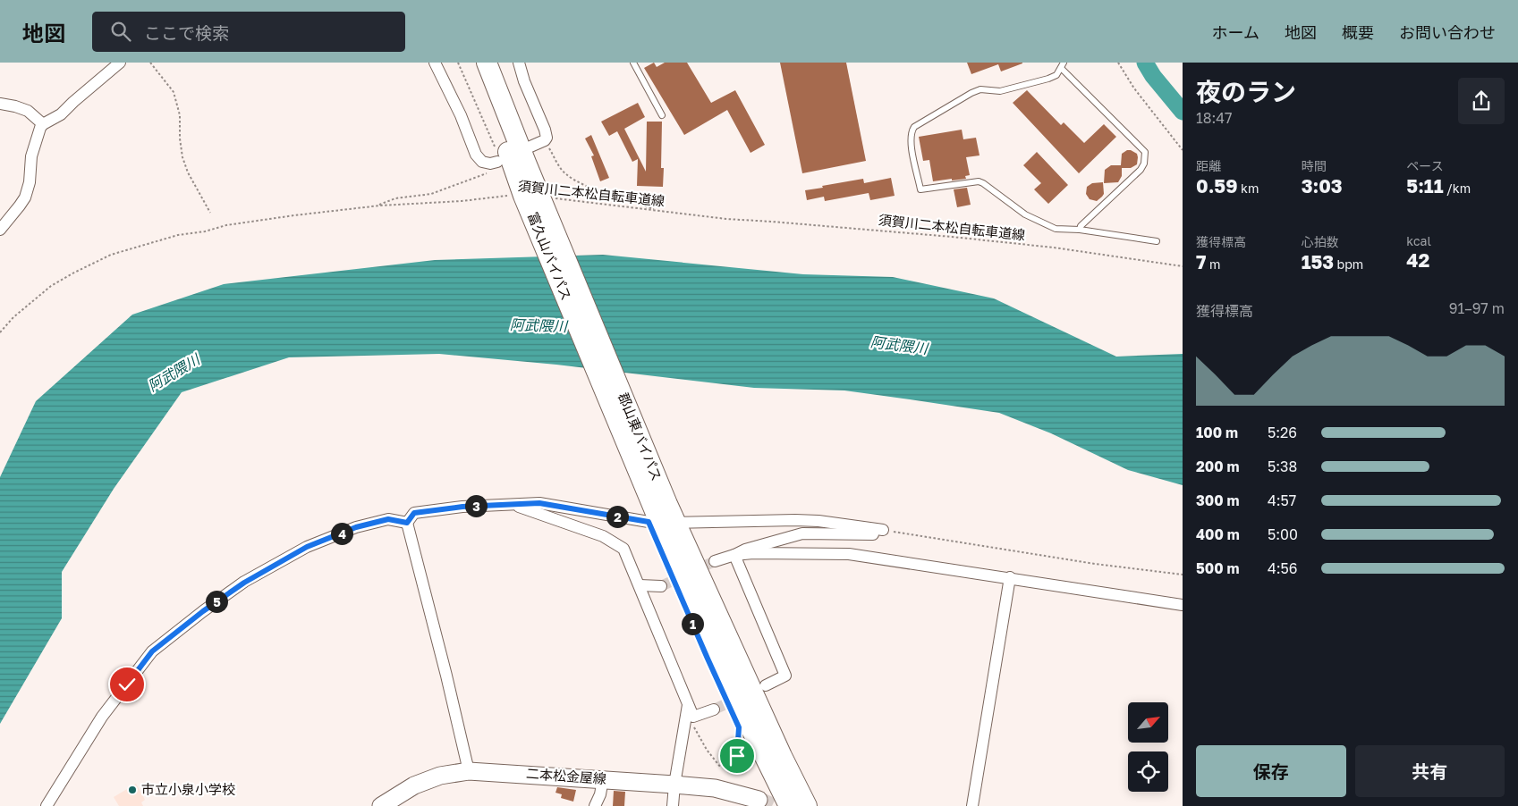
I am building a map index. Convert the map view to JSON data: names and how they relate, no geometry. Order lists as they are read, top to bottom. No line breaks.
{"streets":{"highway":["富久山バイパス"],"main road":["二本松金屋線"],"path":["須賀川二本松自転車道線"]},"crossings":[["須賀川二本松自転車道線","富久山バイパス"]],"water":["阿武隈川"],"places":["市立小泉小学校"],"north":"top right","page":{"header":"地図","search":"ここで検索","nav":["ホーム","地図","概要","お問い合わせ"],"heading":["夜のラン","18:47"],"stats":[["距離","0.59 km"],["時間","3:03"],["ペース","5:11 /km"],["獲得標高","7 m"],["心拍数","153 bpm"],["kcal","42"]],"chart":["獲得標高","91–97 m"],"list":[{"name":"100 m","note":"5:26"},{"name":"200 m","note":"5:38"},{"name":"300 m","note":"4:57"},{"name":"400 m","note":"5:00"},{"name":"500 m","note":"4:56"}],"pins":["3","2","4","5","1"],"buttons":["保存","共有"]}}
